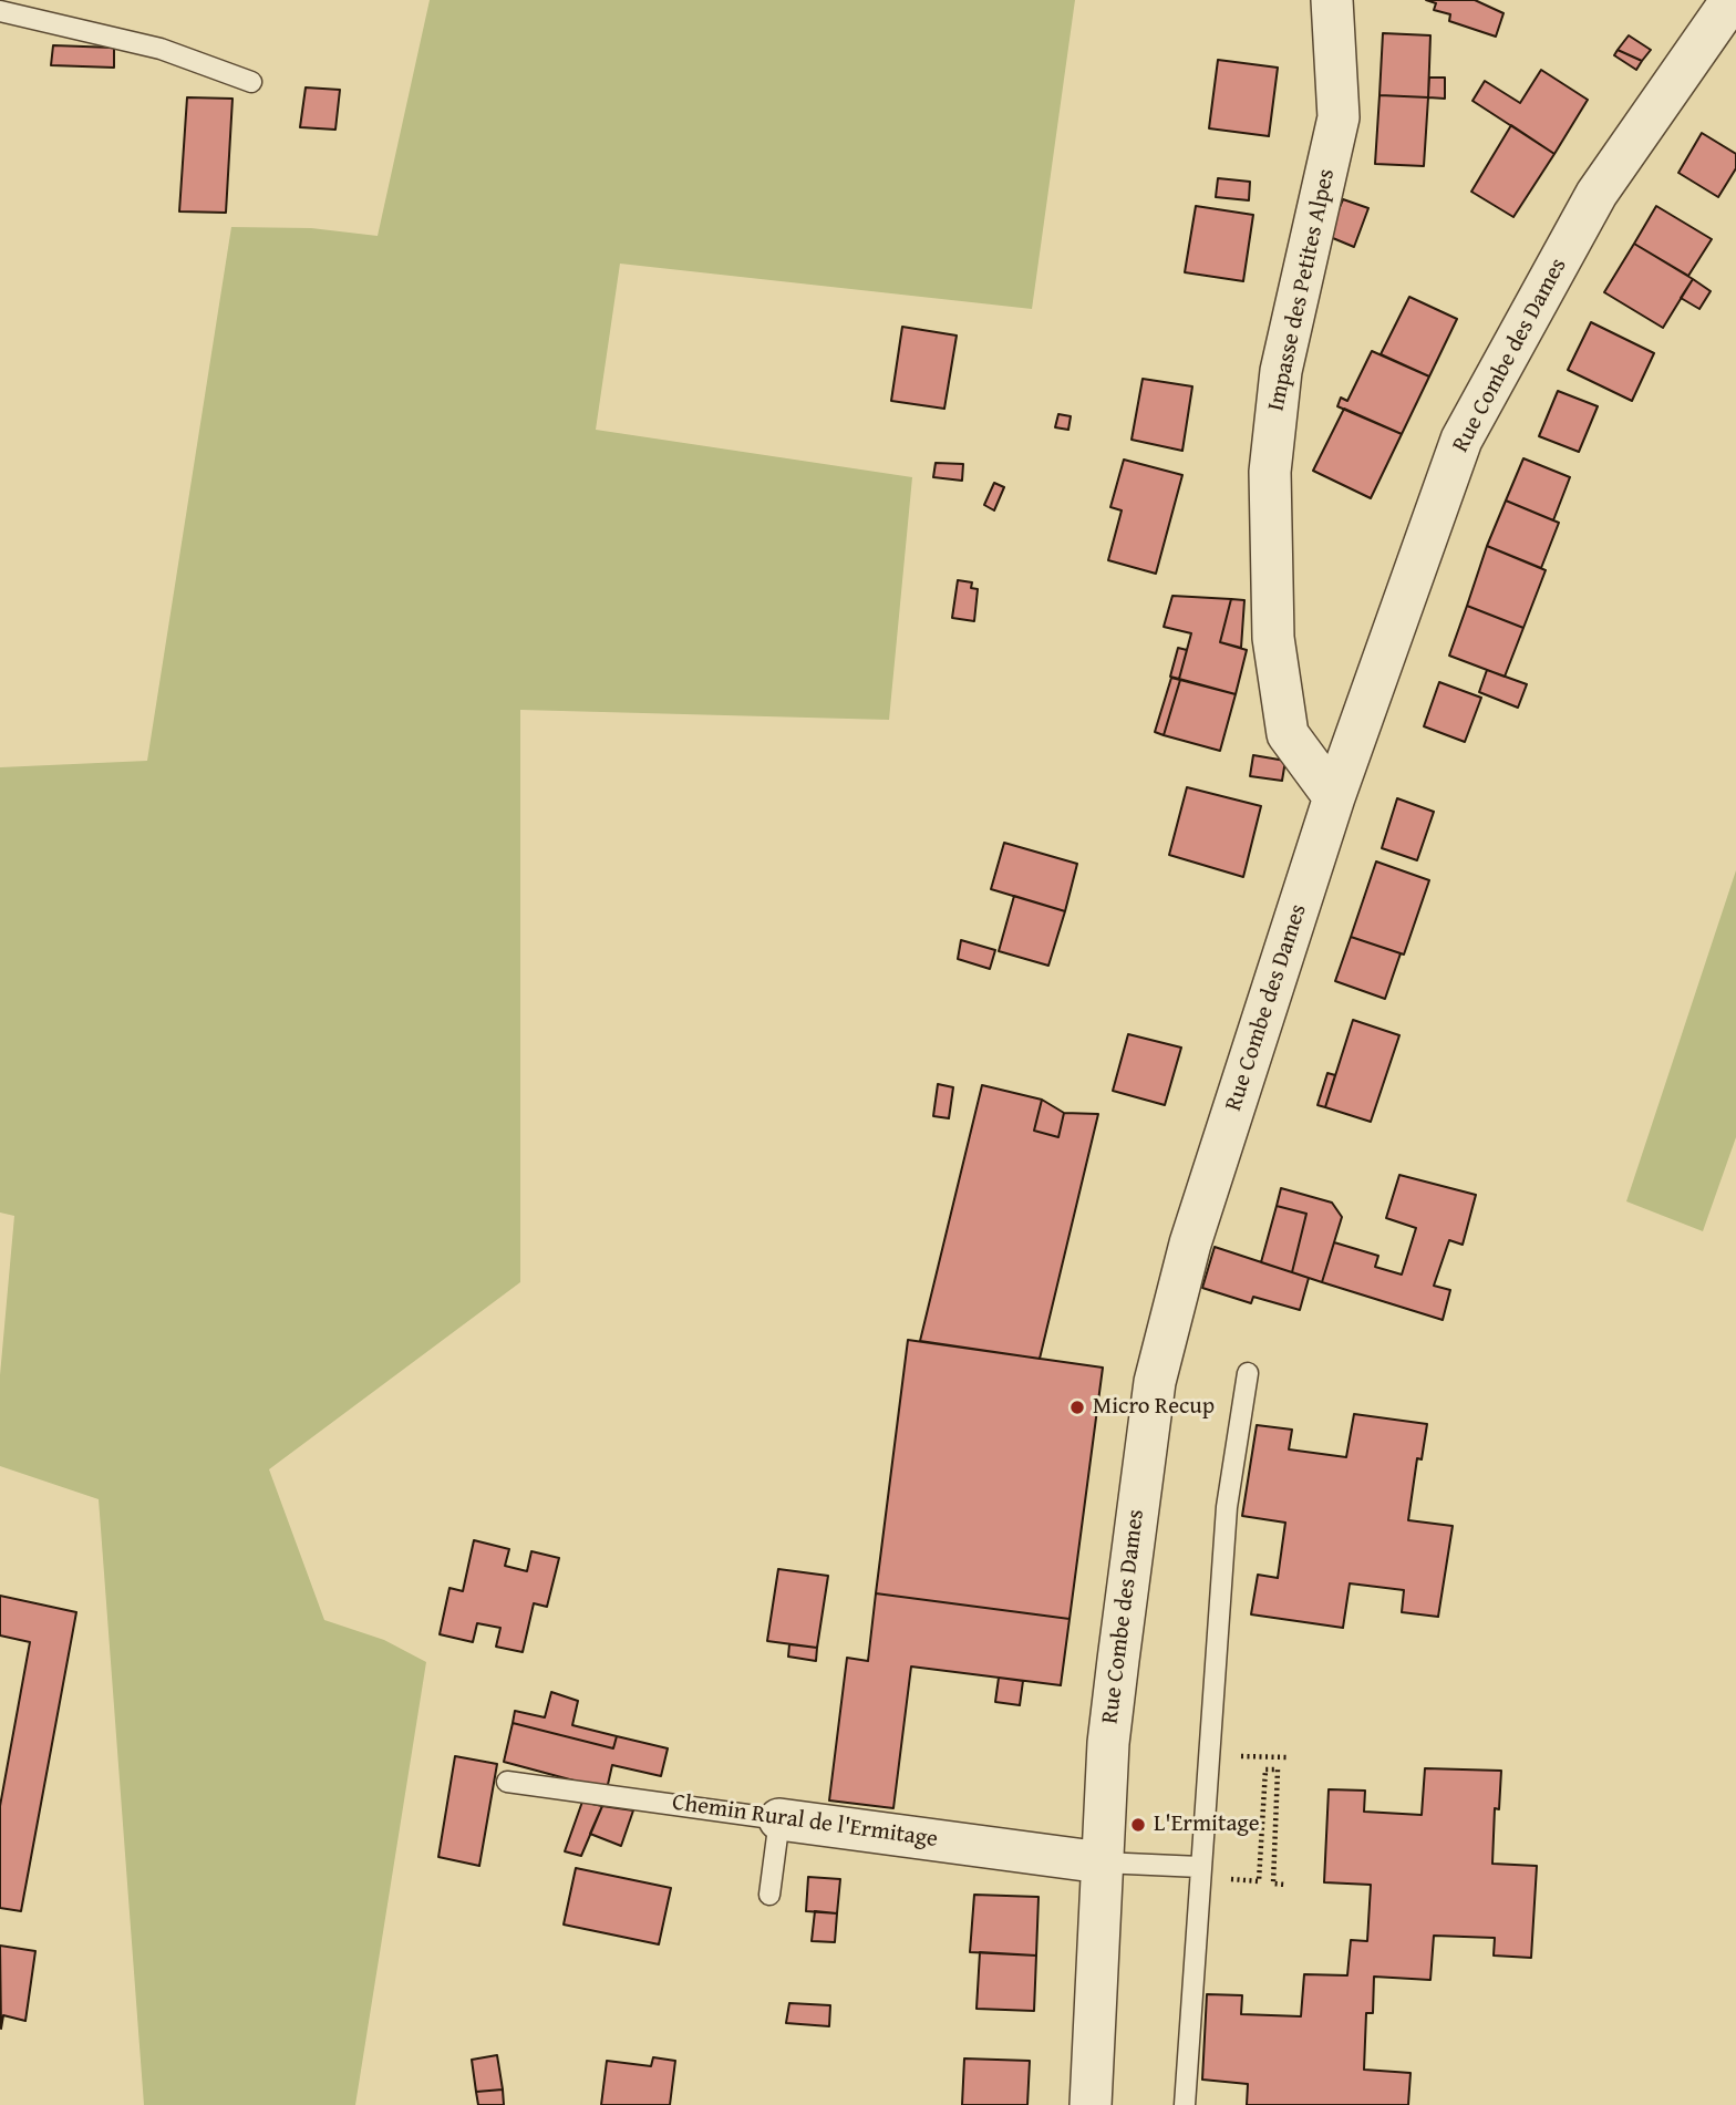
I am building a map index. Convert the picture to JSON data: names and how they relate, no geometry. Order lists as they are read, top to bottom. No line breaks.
{"streets":{"street":["Impasse des Petites Alpes","Rue Combe des Dames","Chemin Rural de l'Ermitage"]},"crossings":[["Impasse des Petites Alpes","Rue Combe des Dames"],["Rue Combe des Dames","Chemin Rural de l'Ermitage"]],"places":["Micro Recup","L'Ermitage"]}
